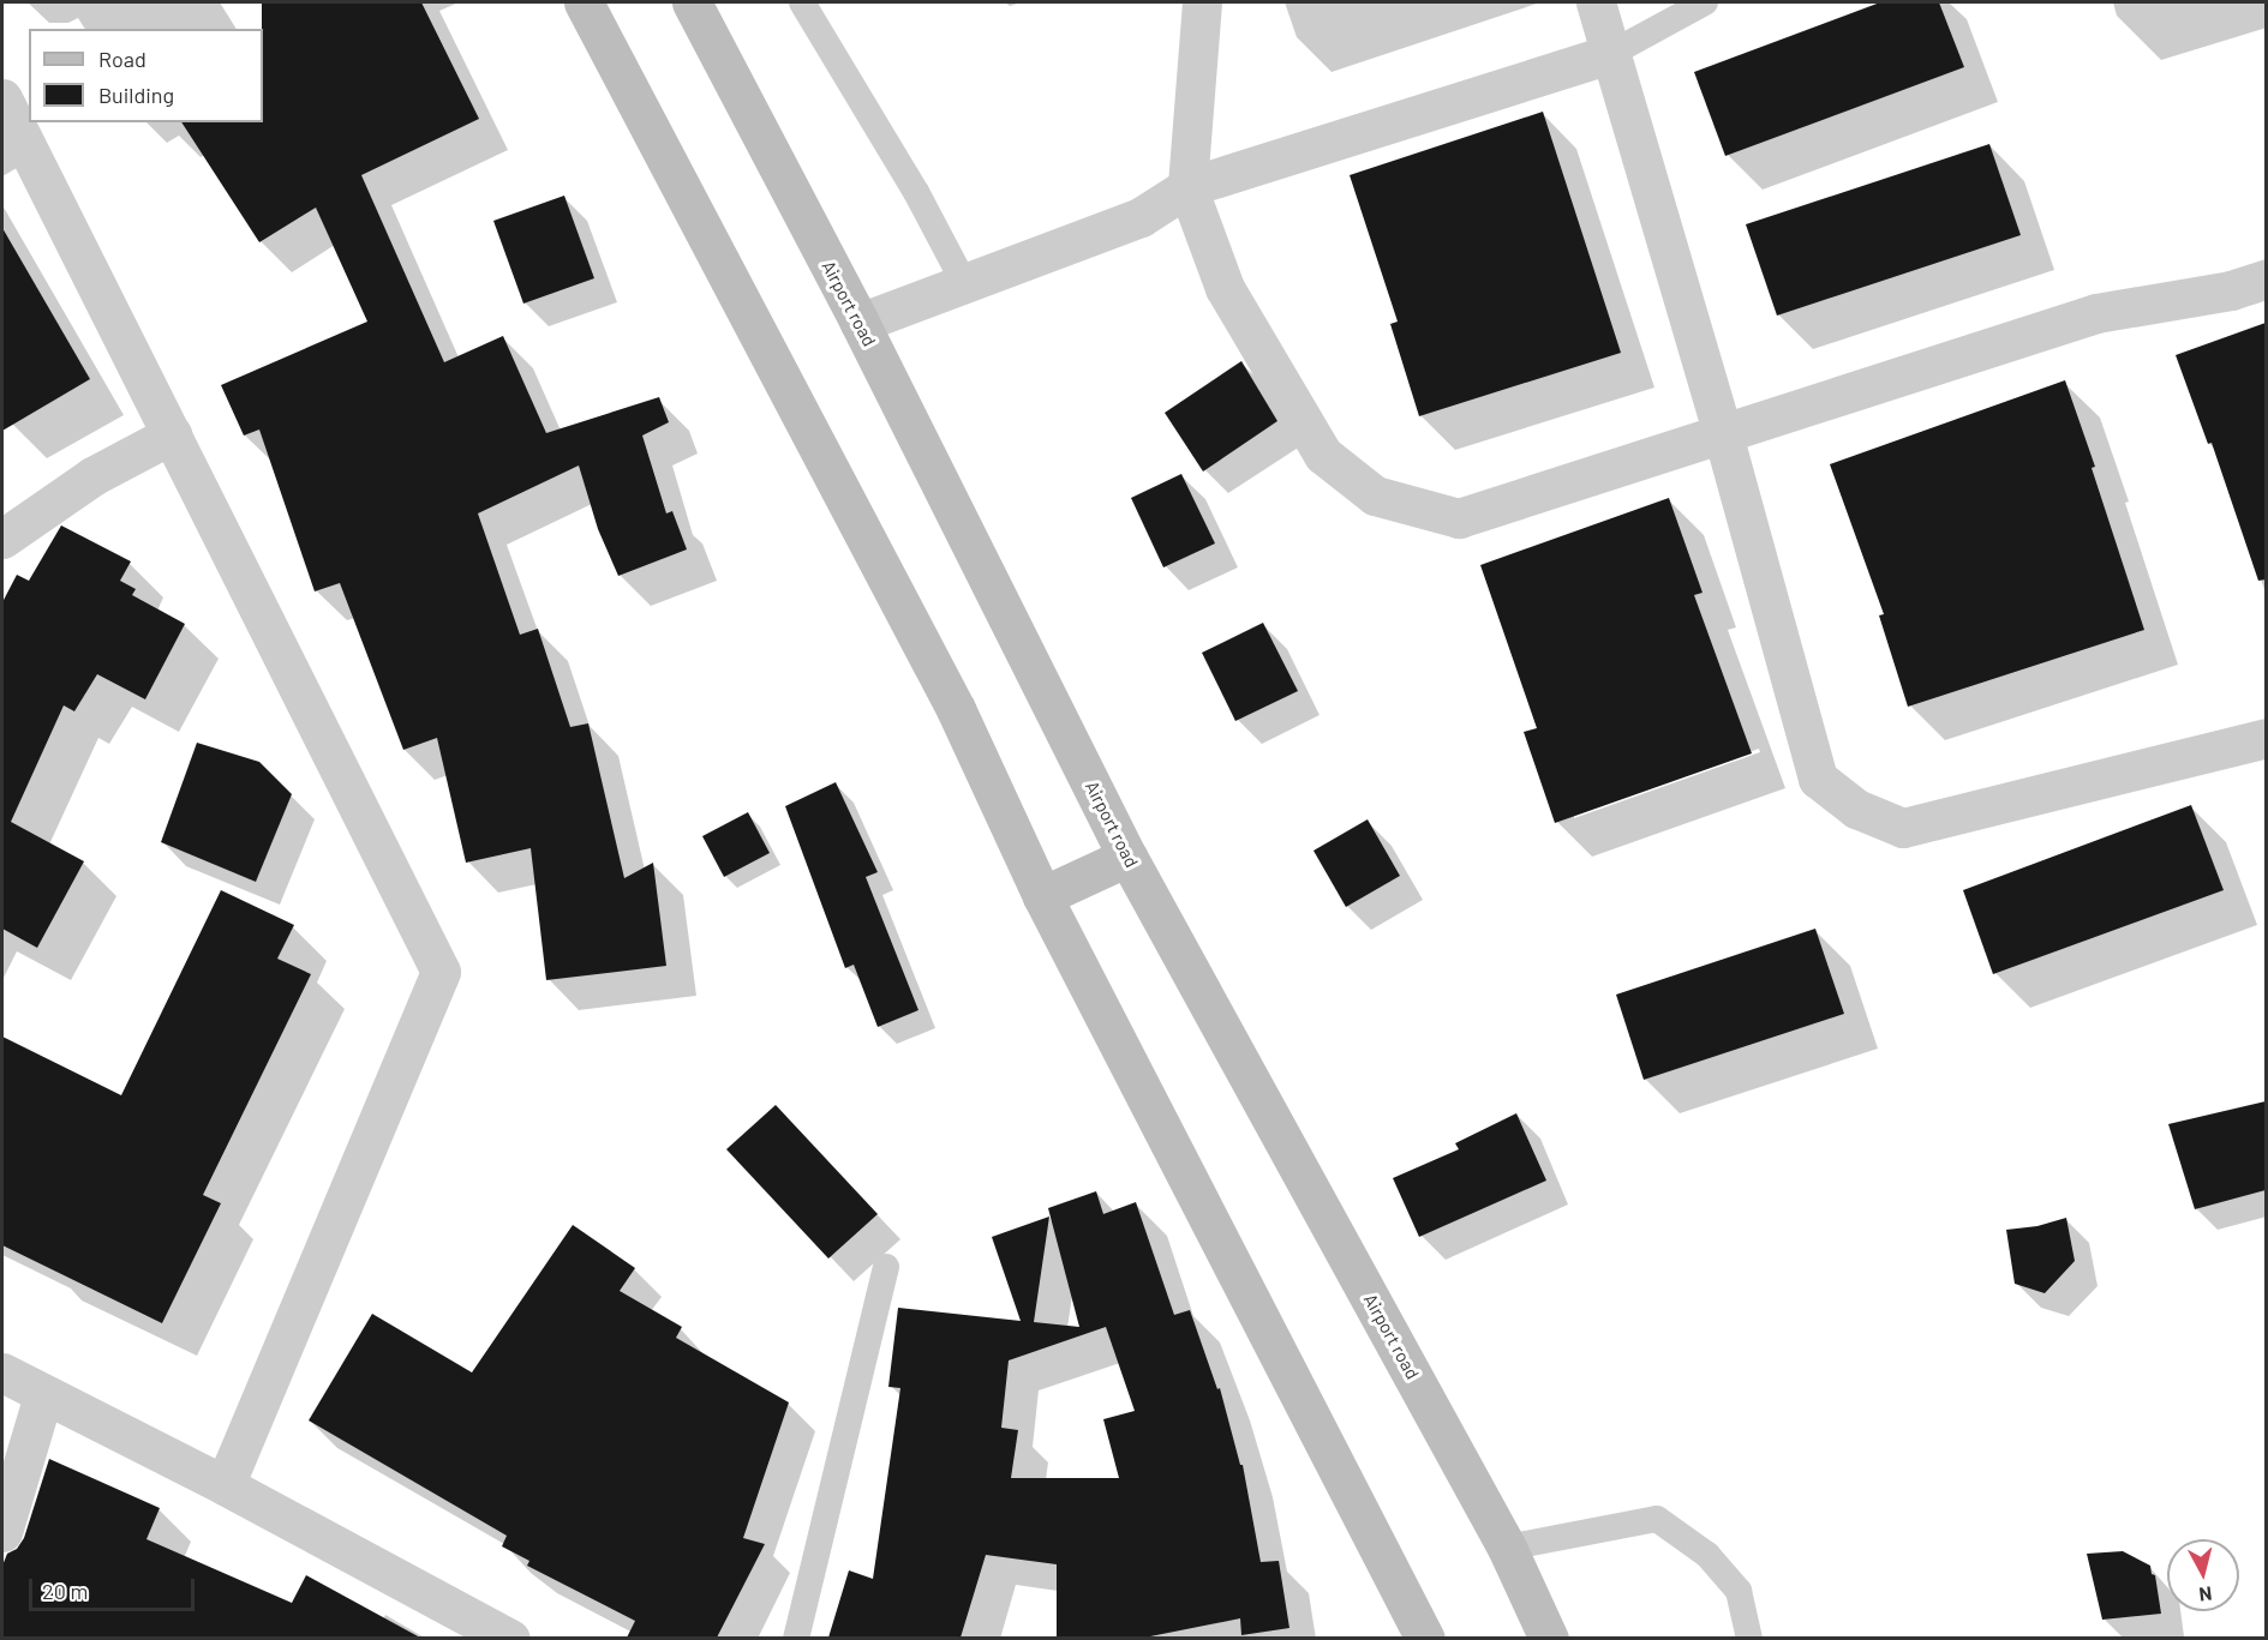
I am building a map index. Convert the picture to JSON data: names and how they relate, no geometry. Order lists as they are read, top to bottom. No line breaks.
{"streets":{"main road":["Airport road"]},"legend":["Road","Building"],"scale_bar":"20 m","north":"bottom"}
